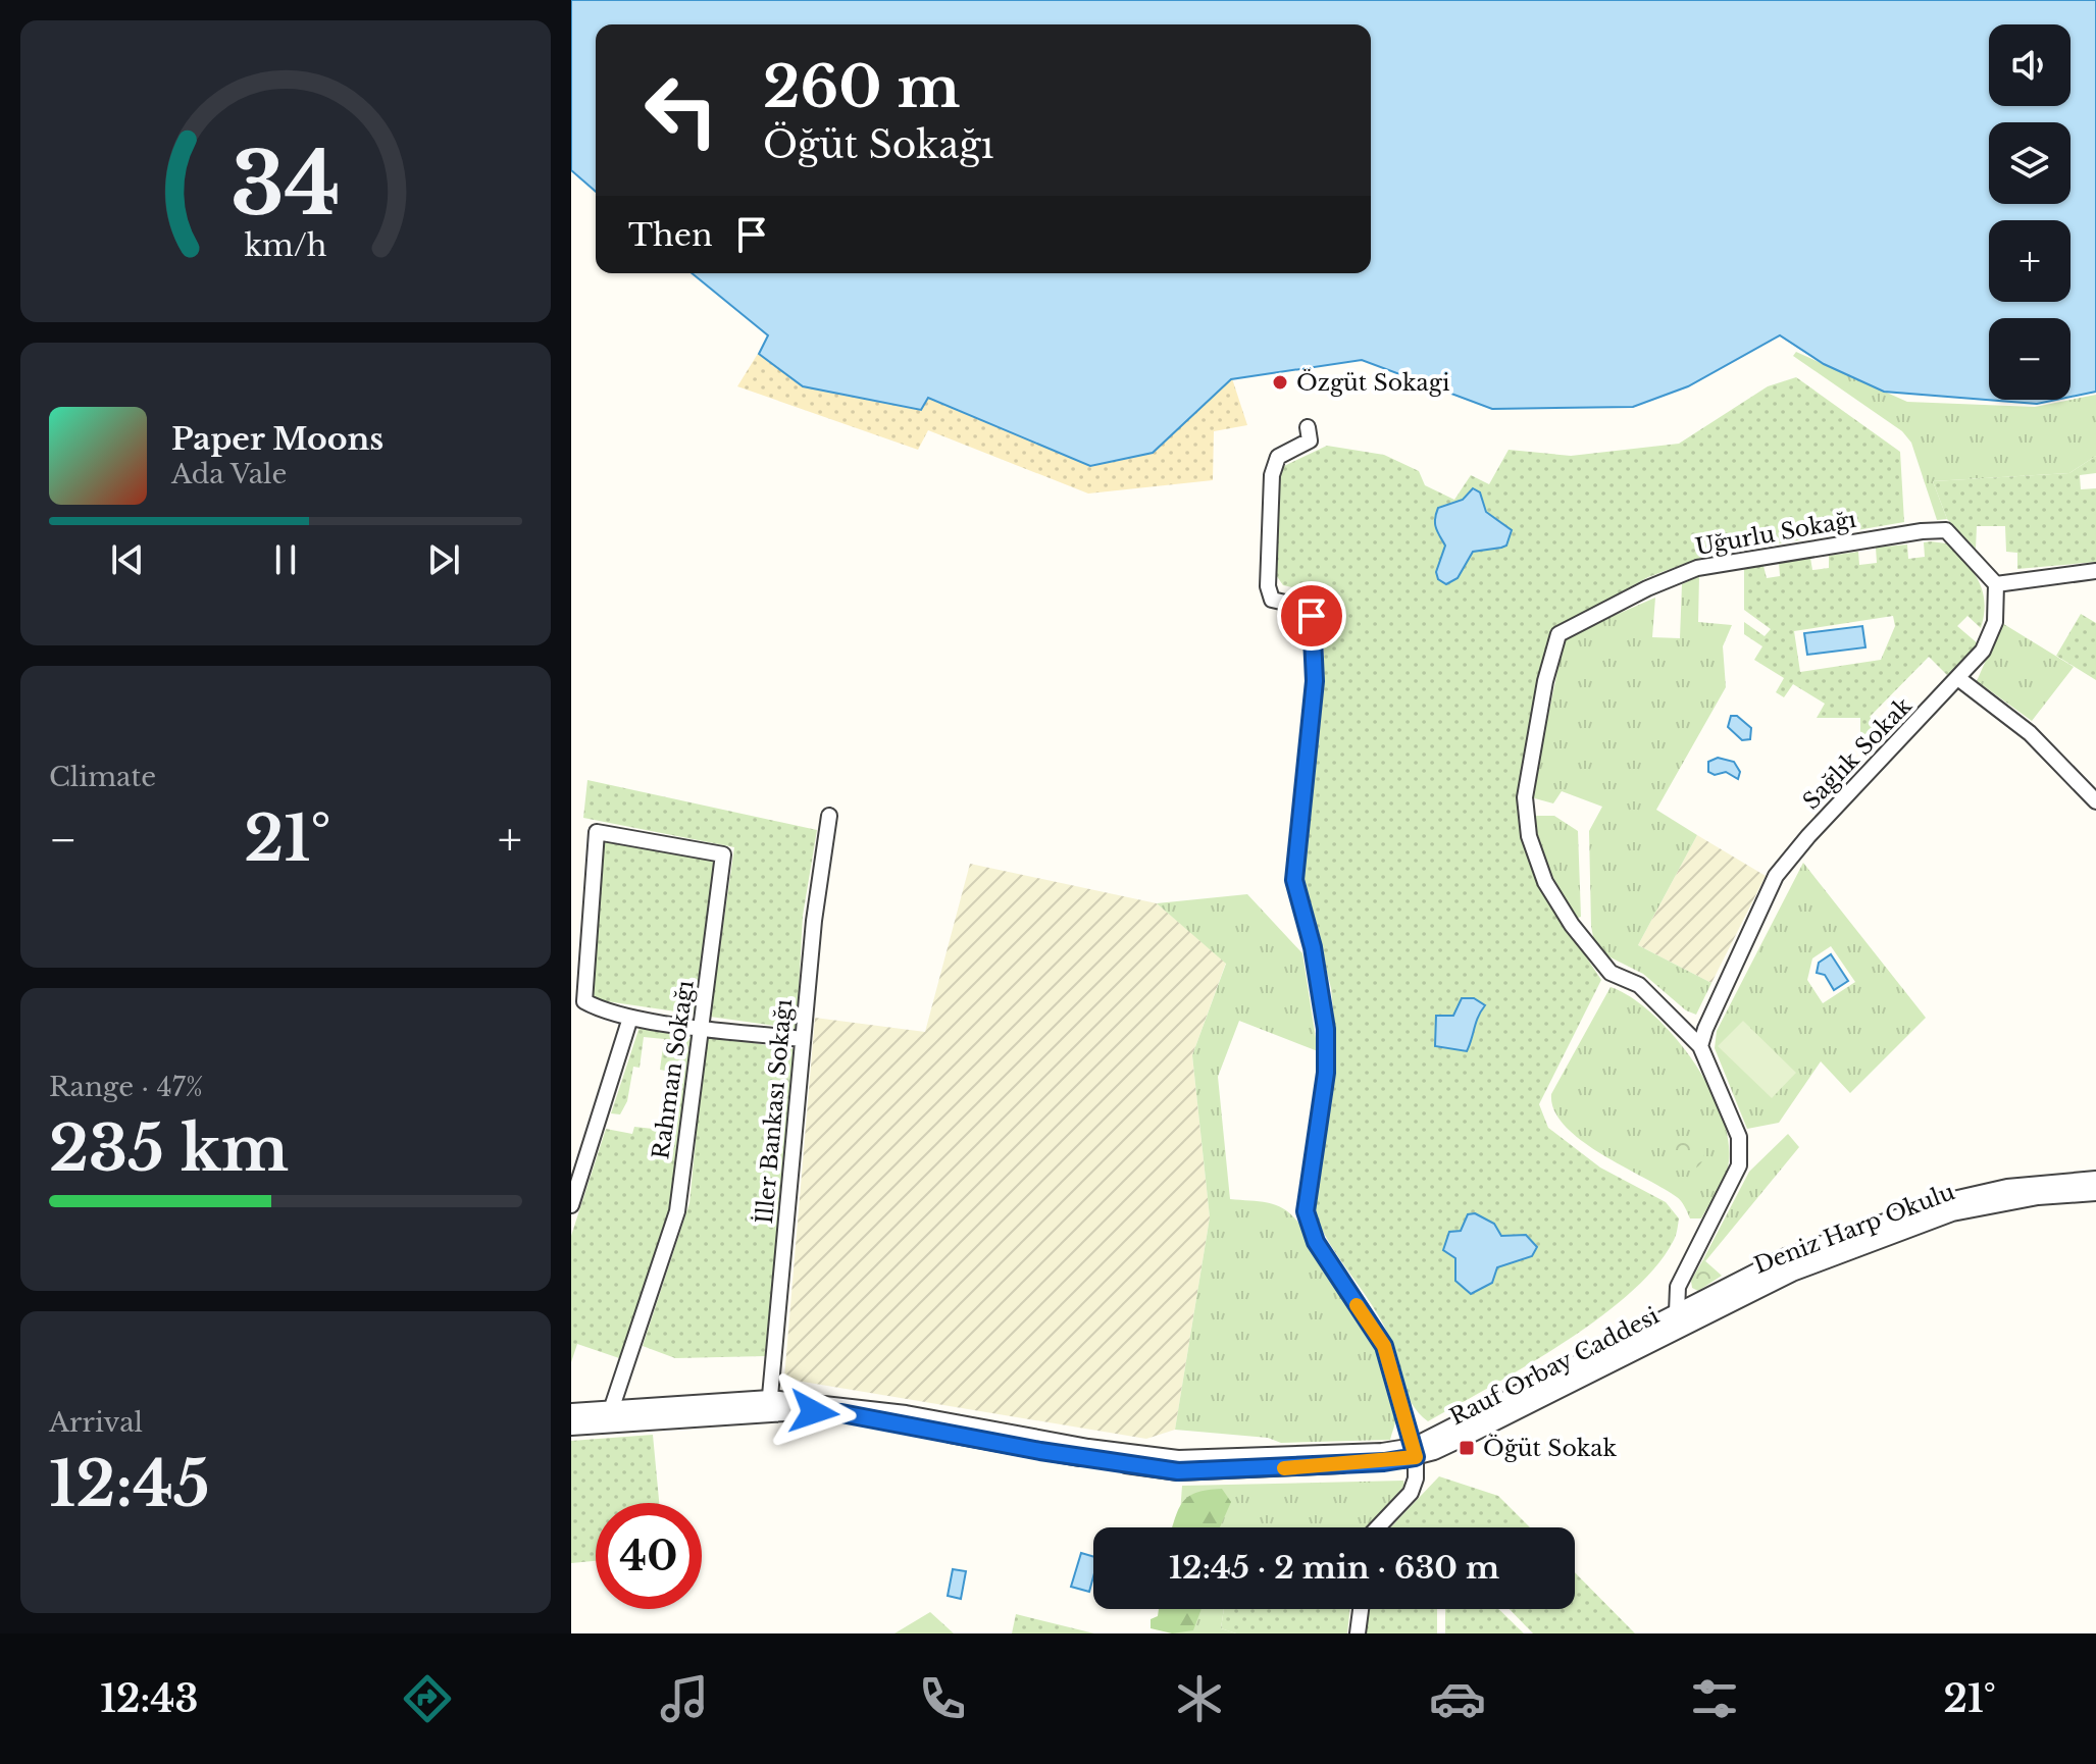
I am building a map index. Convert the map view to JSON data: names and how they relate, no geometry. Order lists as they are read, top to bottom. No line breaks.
{"streets":{"street":["Uğurlu Sokağı","Sağlık Sokak","Rahman Sokağı","İller Bankası Sokağı","Deniz Harp Okulu","Rauf Orbay Caddesi"]},"crossings":[["Uğurlu Sokağı","Sağlık Sokak"],["Uğurlu Sokağı","Deniz Harp Okulu"],["Uğurlu Sokağı","Rauf Orbay Caddesi"],["Rahman Sokağı","Rauf Orbay Caddesi"],["İller Bankası Sokağı","Rauf Orbay Caddesi"],["Deniz Harp Okulu","Rauf Orbay Caddesi"]],"places":{"other":["Özgüt Sokagi"],"transit":["Öğüt Sokak"]},"page":{"map_buttons":["+","−"],"turn":["260 m","Öğüt Sokağı"],"then":"Then","song":["Paper Moons","Ada Vale"],"tile":["Climate",["Range · 47%","235 km"],["Arrival","12:45"]],"heat":["−","21°","+"],"limit":"40","trip":"12:45 · 2 min · 630 m","tabs":["12:43","21°"],"gauge":["34","km/h"]}}
